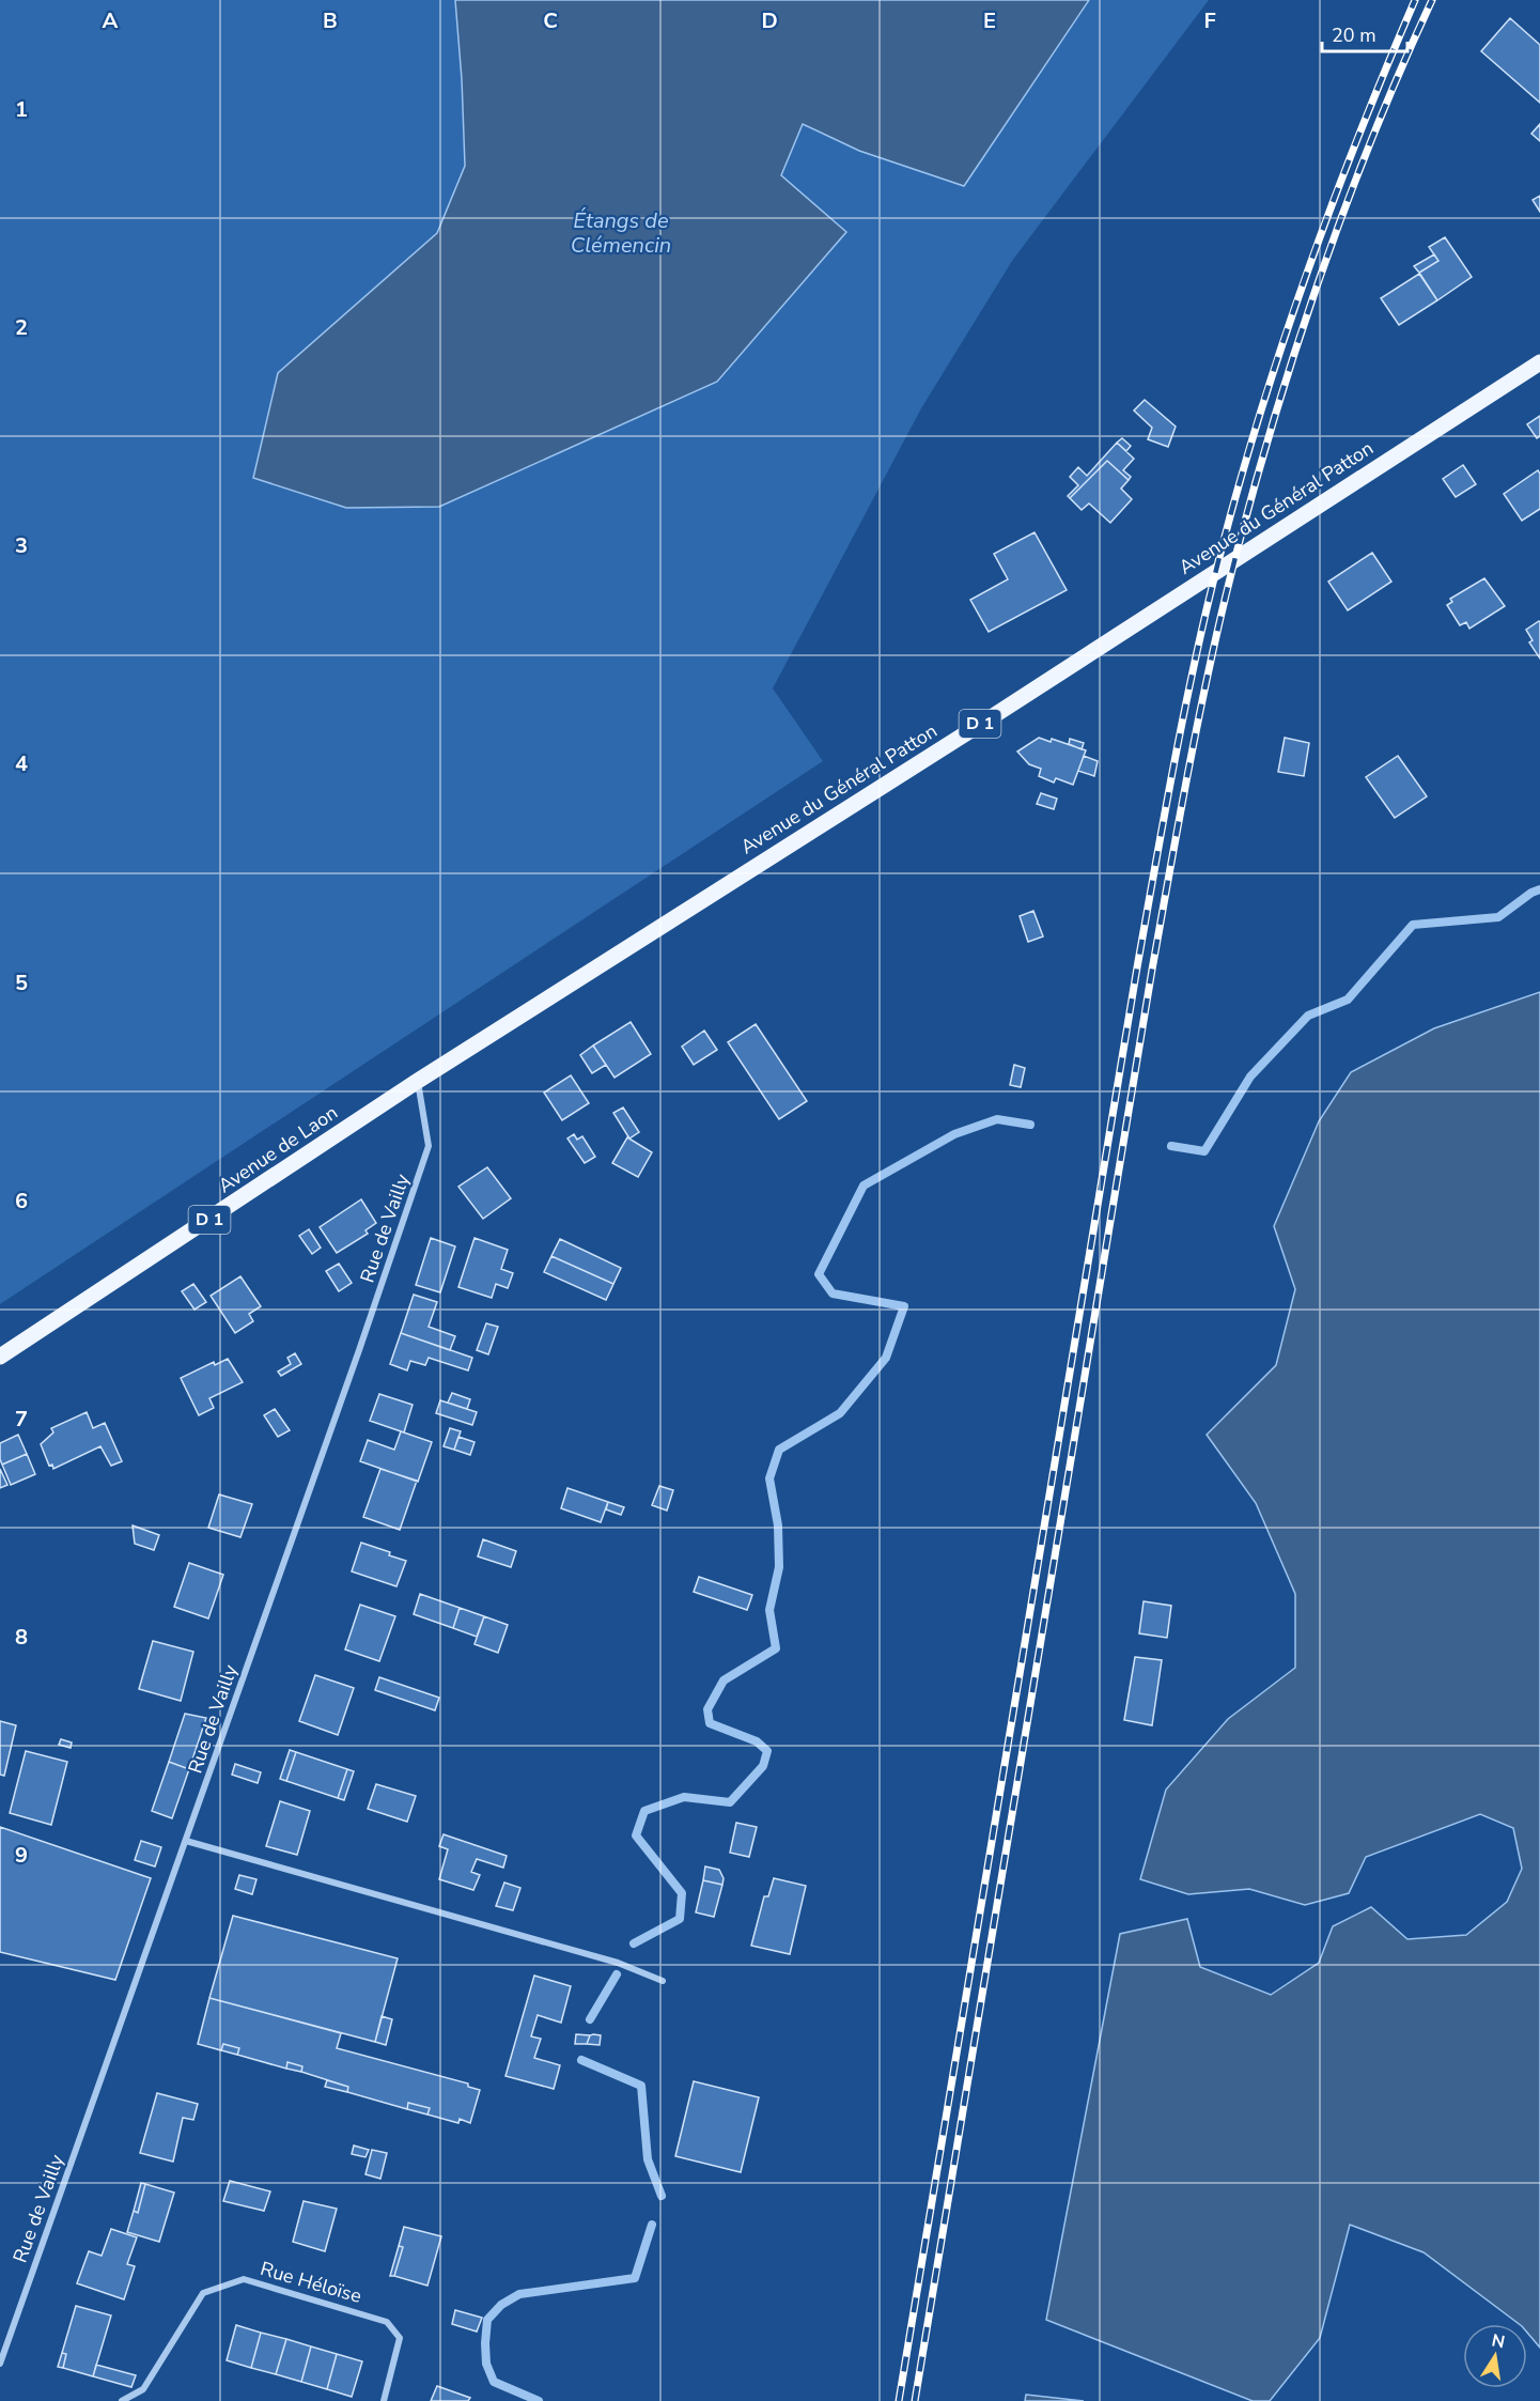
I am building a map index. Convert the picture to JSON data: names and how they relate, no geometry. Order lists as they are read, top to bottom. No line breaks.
{"streets":{"main road":["Avenue du Général Patton","D 1","Avenue de Laon"],"street":["Rue de Vailly","Rue Héloïse"]},"crossings":[["Avenue du Général Patton","Avenue de Laon"],["Avenue du Général Patton","Rue de Vailly"],["Avenue de Laon","Rue de Vailly"]],"water":["Étangs de Clémencin"],"scale_bar":"20 m","north":"top","grid":{"columns":["A","B","C","D","E","F"],"rows":["1","2","3","4","5","6","7","8","9"]}}
